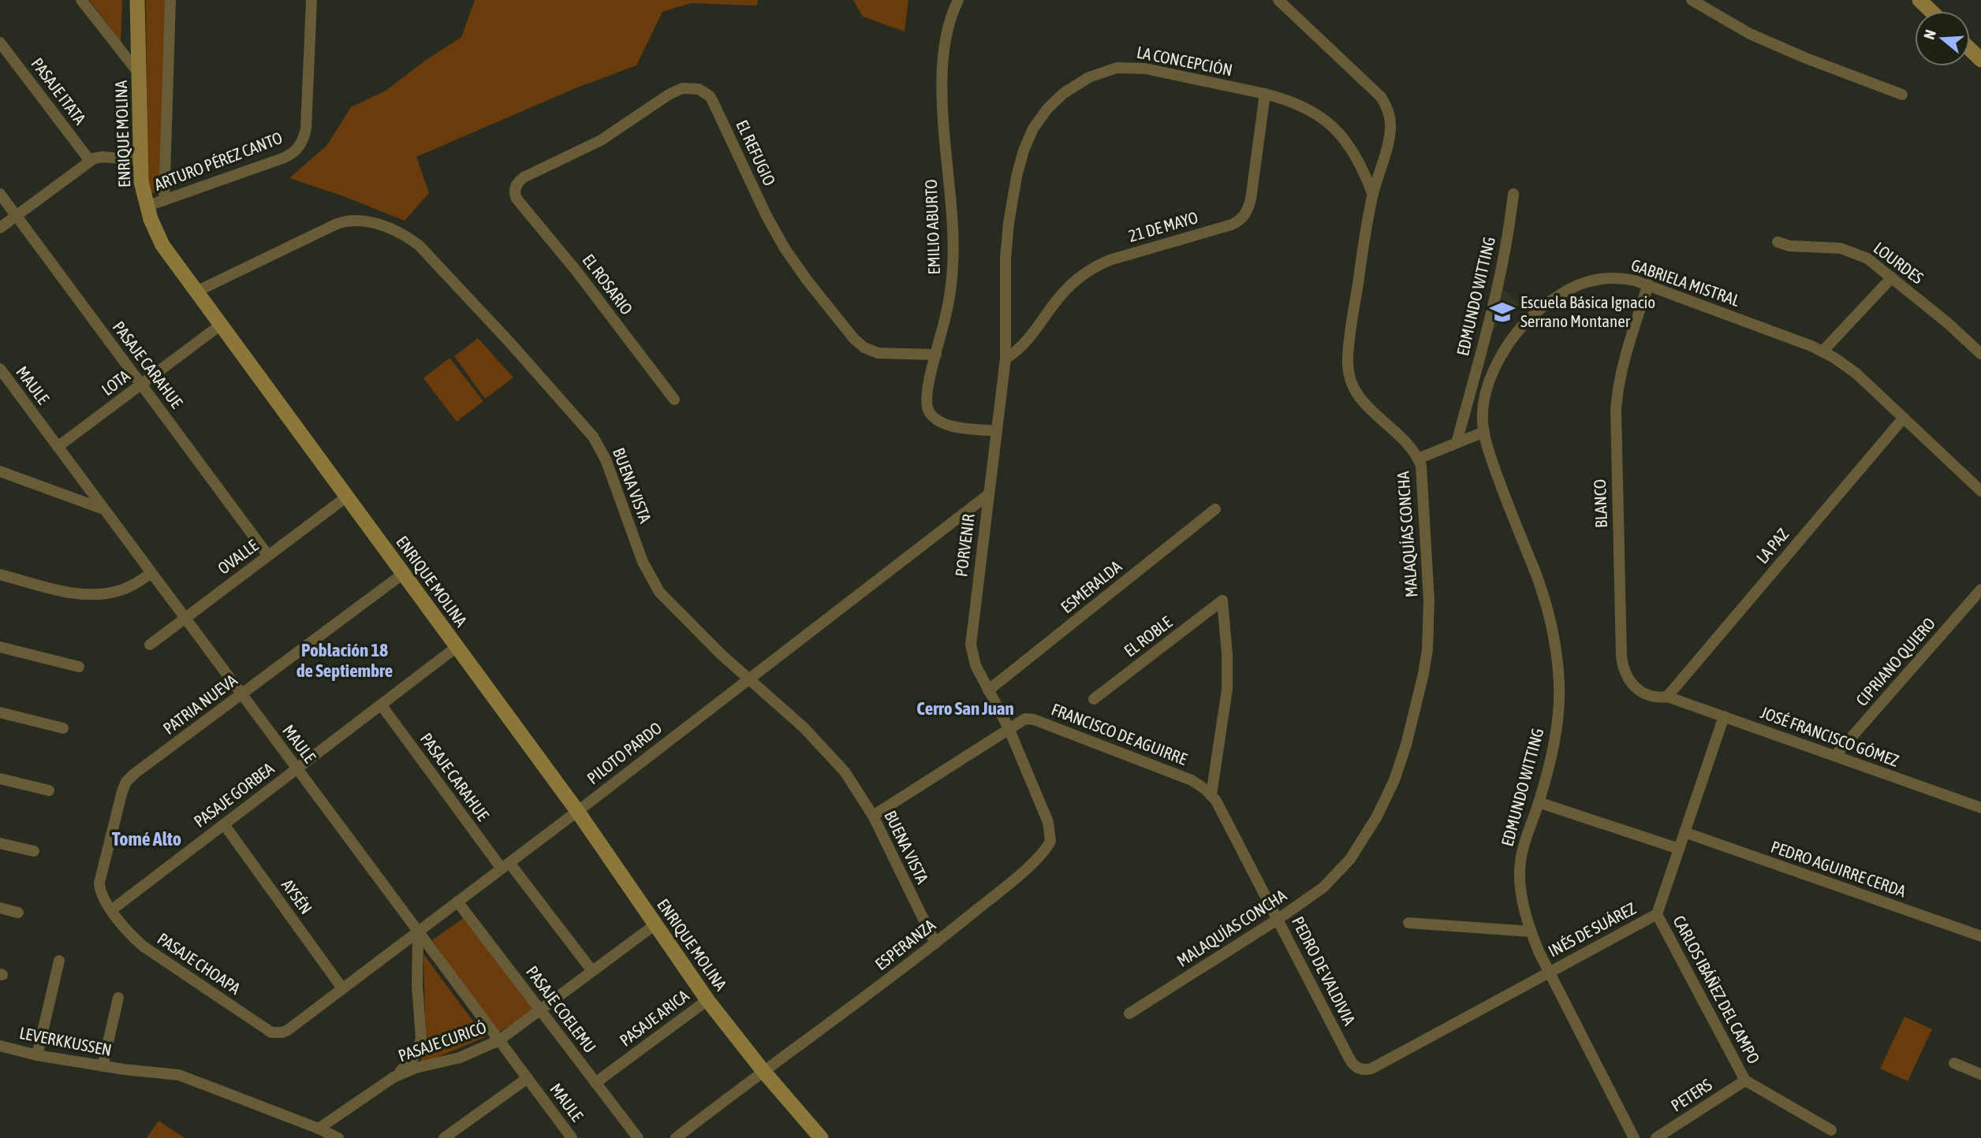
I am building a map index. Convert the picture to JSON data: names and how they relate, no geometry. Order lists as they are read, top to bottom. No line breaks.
{"streets":{"main road":["ENRIQUE MOLINA"],"street":["LA CONCEPCIÓN","PASAJE ITATA","EL REFUGIO","ARTURO PÉREZ CANTO","EMILIO ABURTO","21 DE MAYO","LOURDES","GABRIELA MISTRAL","EL ROSARIO","EDMUNDO WITTING","PASAJE CARAHUE","LOTA","MAULE","BUENA VISTA","BLANCO","MALAQUÍAS CONCHA","PORVENIR","LA PAZ","OVALLE","ESMERALDA","EL ROBLE","CIPRIANO QUIERO","PATRIA NUEVA","FRANCISCO DE AGUIRRE","JOSÉ FRANCISCO GÓMEZ","PILOTO PARDO","PASAJE GORBEA","PEDRO AGUIRRE CERDA","AYSÉN","INÉS DE SUÁREZ","ESPERANZA","PASAJE CHOAPA","PEDRO DE VALDIVIA","CARLOS IBÁÑEZ DEL CAMPO","PASAJE COELEMU","PASAJE ARICA","LEVERKKUSSEN","PASAJE CURICÓ","PETERS"]},"crossings":[["LA CONCEPCIÓN","21 DE MAYO"],["LA CONCEPCIÓN","MALAQUÍAS CONCHA"],["LA CONCEPCIÓN","PORVENIR"],["ENRIQUE MOLINA","ARTURO PÉREZ CANTO"],["ENRIQUE MOLINA","LOTA"],["ENRIQUE MOLINA","BUENA VISTA"],["ENRIQUE MOLINA","OVALLE"],["ENRIQUE MOLINA","PATRIA NUEVA"],["ENRIQUE MOLINA","PILOTO PARDO"],["ENRIQUE MOLINA","PASAJE GORBEA"],["ENRIQUE MOLINA","ESPERANZA"],["ENRIQUE MOLINA","PASAJE ARICA"],["ENRIQUE MOLINA","PASAJE CURICÓ"],["EL REFUGIO","EMILIO ABURTO"],["EL REFUGIO","EL ROSARIO"],["EMILIO ABURTO","PORVENIR"],["21 DE MAYO","PORVENIR"],["GABRIELA MISTRAL","EDMUNDO WITTING"],["GABRIELA MISTRAL","BLANCO"],["GABRIELA MISTRAL","LA PAZ"],["EDMUNDO WITTING","INÉS DE SUÁREZ"],["PASAJE CARAHUE","LOTA"],["PASAJE CARAHUE","OVALLE"],["PASAJE CARAHUE","PILOTO PARDO"],["PASAJE CARAHUE","PASAJE GORBEA"],["PASAJE CARAHUE","PASAJE CURICÓ"],["LOTA","MAULE"],["MAULE","OVALLE"],["MAULE","PATRIA NUEVA"],["MAULE","PILOTO PARDO"],["MAULE","PASAJE GORBEA"],["MAULE","PASAJE CURICÓ"],["BUENA VISTA","FRANCISCO DE AGUIRRE"],["BUENA VISTA","PILOTO PARDO"],["BUENA VISTA","ESPERANZA"],["BLANCO","LA PAZ"],["BLANCO","JOSÉ FRANCISCO GÓMEZ"],["MALAQUÍAS CONCHA","PEDRO DE VALDIVIA"],["PORVENIR","ESMERALDA"],["PORVENIR","FRANCISCO DE AGUIRRE"],["PORVENIR","PILOTO PARDO"],["PORVENIR","ESPERANZA"],["LA PAZ","JOSÉ FRANCISCO GÓMEZ"],["EL ROBLE","FRANCISCO DE AGUIRRE"],["EL ROBLE","PEDRO DE VALDIVIA"],["CIPRIANO QUIERO","JOSÉ FRANCISCO GÓMEZ"],["PATRIA NUEVA","PASAJE GORBEA"],["PATRIA NUEVA","PASAJE CHOAPA"],["FRANCISCO DE AGUIRRE","ESPERANZA"],["FRANCISCO DE AGUIRRE","PEDRO DE VALDIVIA"],["JOSÉ FRANCISCO GÓMEZ","INÉS DE SUÁREZ"],["PILOTO PARDO","AYSÉN"],["PILOTO PARDO","PASAJE CHOAPA"],["PILOTO PARDO","PASAJE COELEMU"],["PASAJE GORBEA","AYSÉN"],["PASAJE GORBEA","PASAJE CHOAPA"],["PEDRO AGUIRRE CERDA","INÉS DE SUÁREZ"],["INÉS DE SUÁREZ","PEDRO DE VALDIVIA"],["INÉS DE SUÁREZ","CARLOS IBÁÑEZ DEL CAMPO"],["CARLOS IBÁÑEZ DEL CAMPO","PETERS"],["PASAJE COELEMU","PASAJE ARICA"],["PASAJE COELEMU","PASAJE CURICÓ"],["LEVERKKUSSEN","PASAJE CURICÓ"]],"districts":["Población 18 de Septiembre","Cerro San Juan","Tomé Alto"],"places":{"school or university":["Escuela Básica Ignacio Serrano Montaner"]},"north":"left"}
